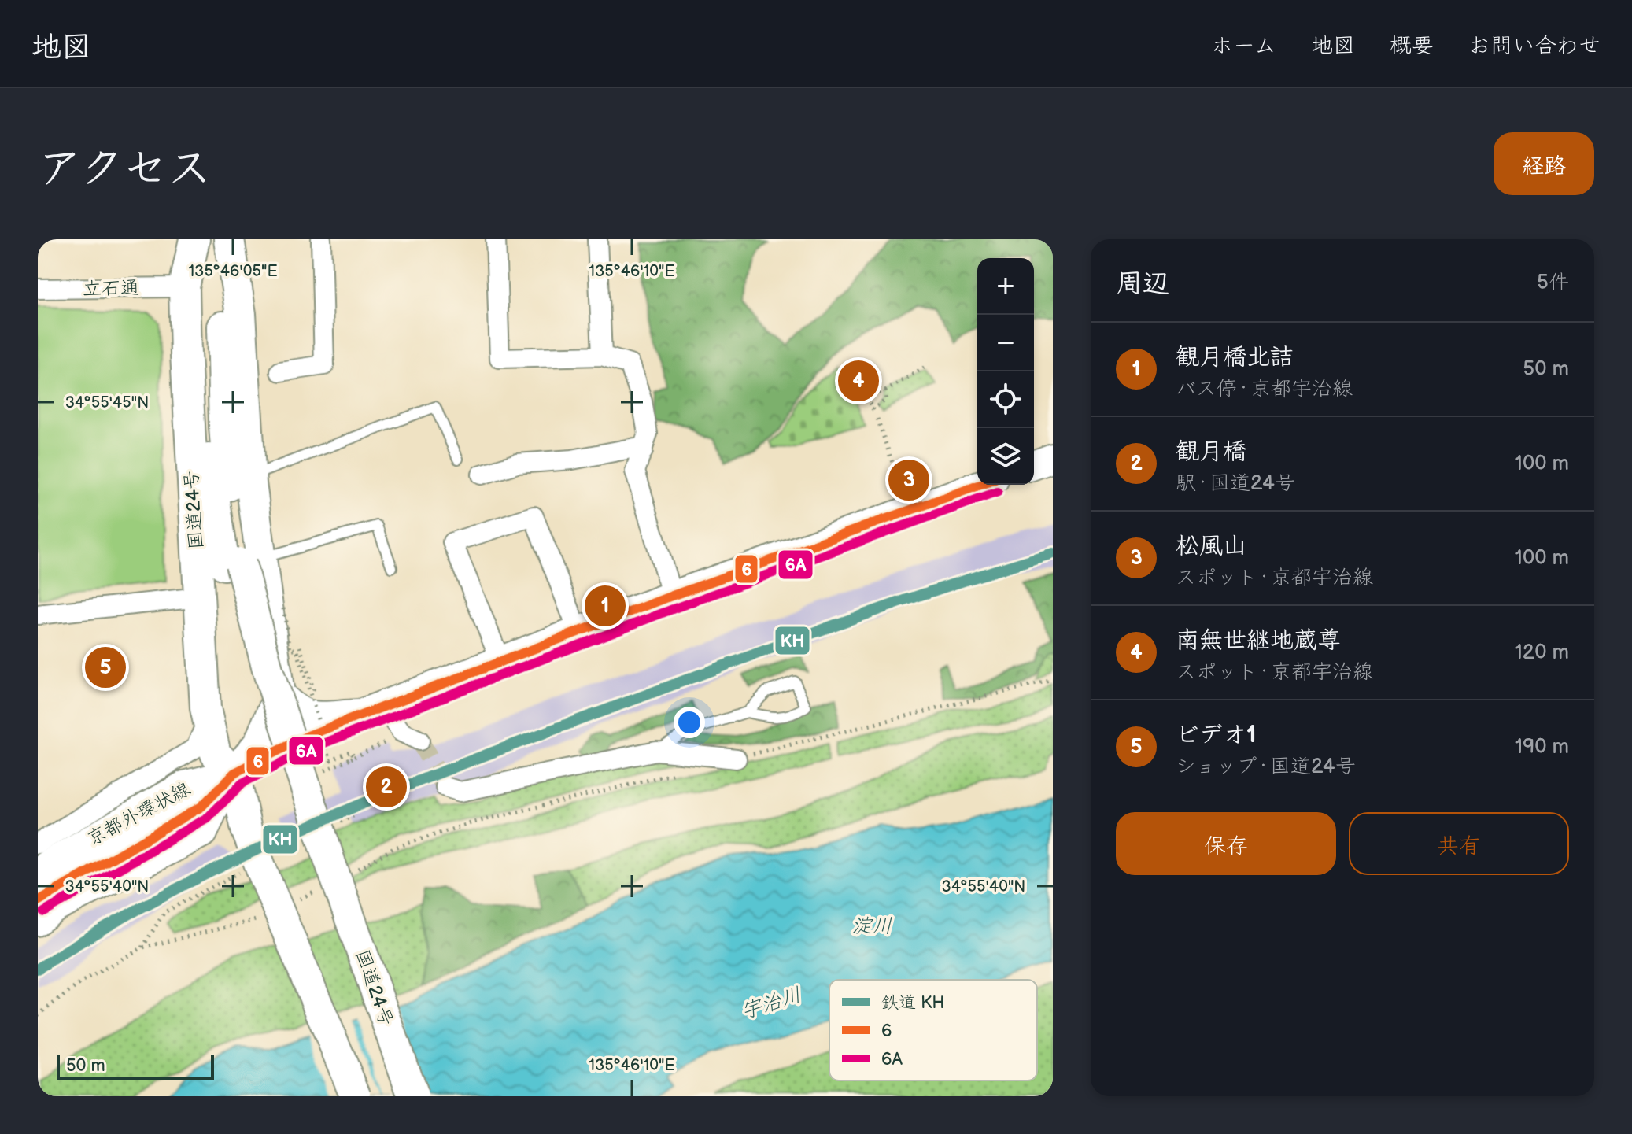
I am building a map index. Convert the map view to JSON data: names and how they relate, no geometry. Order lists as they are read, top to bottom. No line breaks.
{"streets":{"highway":["国道24号"],"main road":["京都外環状線"],"street":["立石通"]},"crossings":[["立石通","国道24号"],["国道24号","京都外環状線"]],"water":["淀川","宇治川"],"lines":["transit line 6","transit line 6A","rail line KH"],"legend":["鉄道 KH","6","6A"],"scale_bar":"50 m","page":{"header":"地図","nav":["ホーム","地図","概要","お問い合わせ"],"title":"アクセス","buttons":["経路",["保存","共有"]],"heading":["周辺","5件"],"map_buttons":["+","−"],"list":[{"mark":"1","name":"観月橋北詰","note":"バス停 · 京都宇治線","value":"50 m"},{"mark":"2","name":"観月橋","note":"駅 · 国道24号","value":"100 m"},{"mark":"3","name":"松風山","note":"スポット · 京都宇治線","value":"100 m"},{"mark":"4","name":"南無世継地蔵尊","note":"スポット · 京都宇治線","value":"120 m"},{"mark":"5","name":"ビデオ1","note":"ショップ · 国道24号","value":"190 m"}],"pins":["4","3","1","5","2"],"scale":"50 m"},"coordinates":["135°46'05\"E","135°46'10\"E","34°55'45\"N","34°55'40\"N"]}
